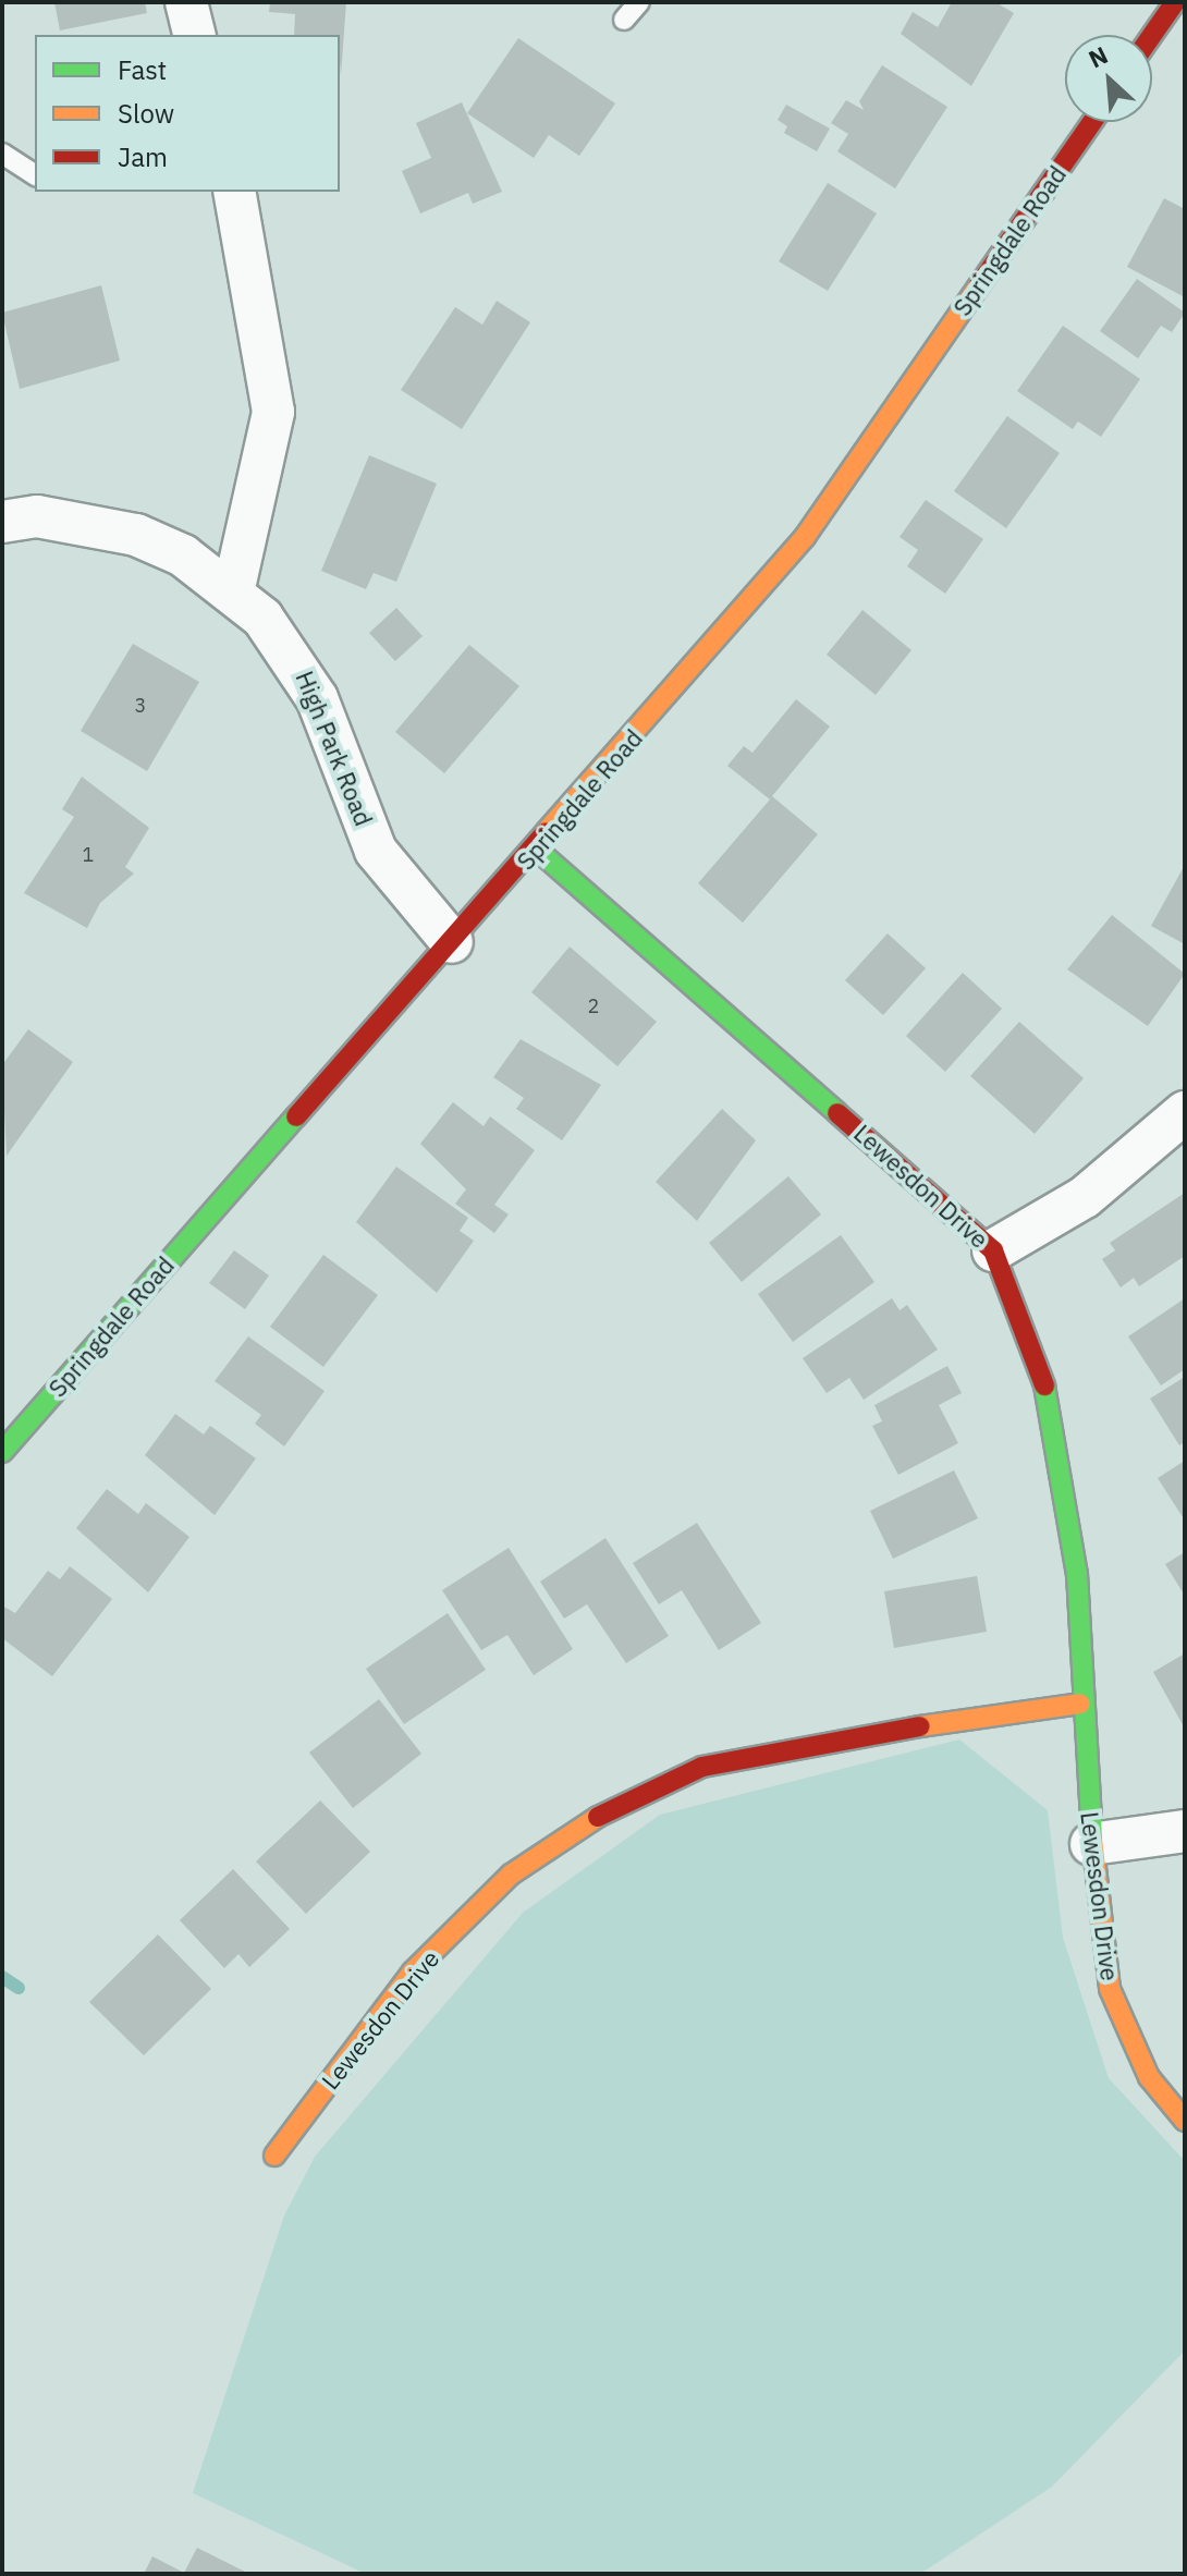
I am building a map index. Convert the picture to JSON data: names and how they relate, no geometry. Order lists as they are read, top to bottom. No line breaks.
{"streets":{"street":["Springdale Road","High Park Road","Lewesdon Drive"]},"crossings":[["Springdale Road","High Park Road"],["Springdale Road","Lewesdon Drive"]],"house_numbers":["3","1","2"],"legend":["Fast","Slow","Jam"],"north":"top left"}
